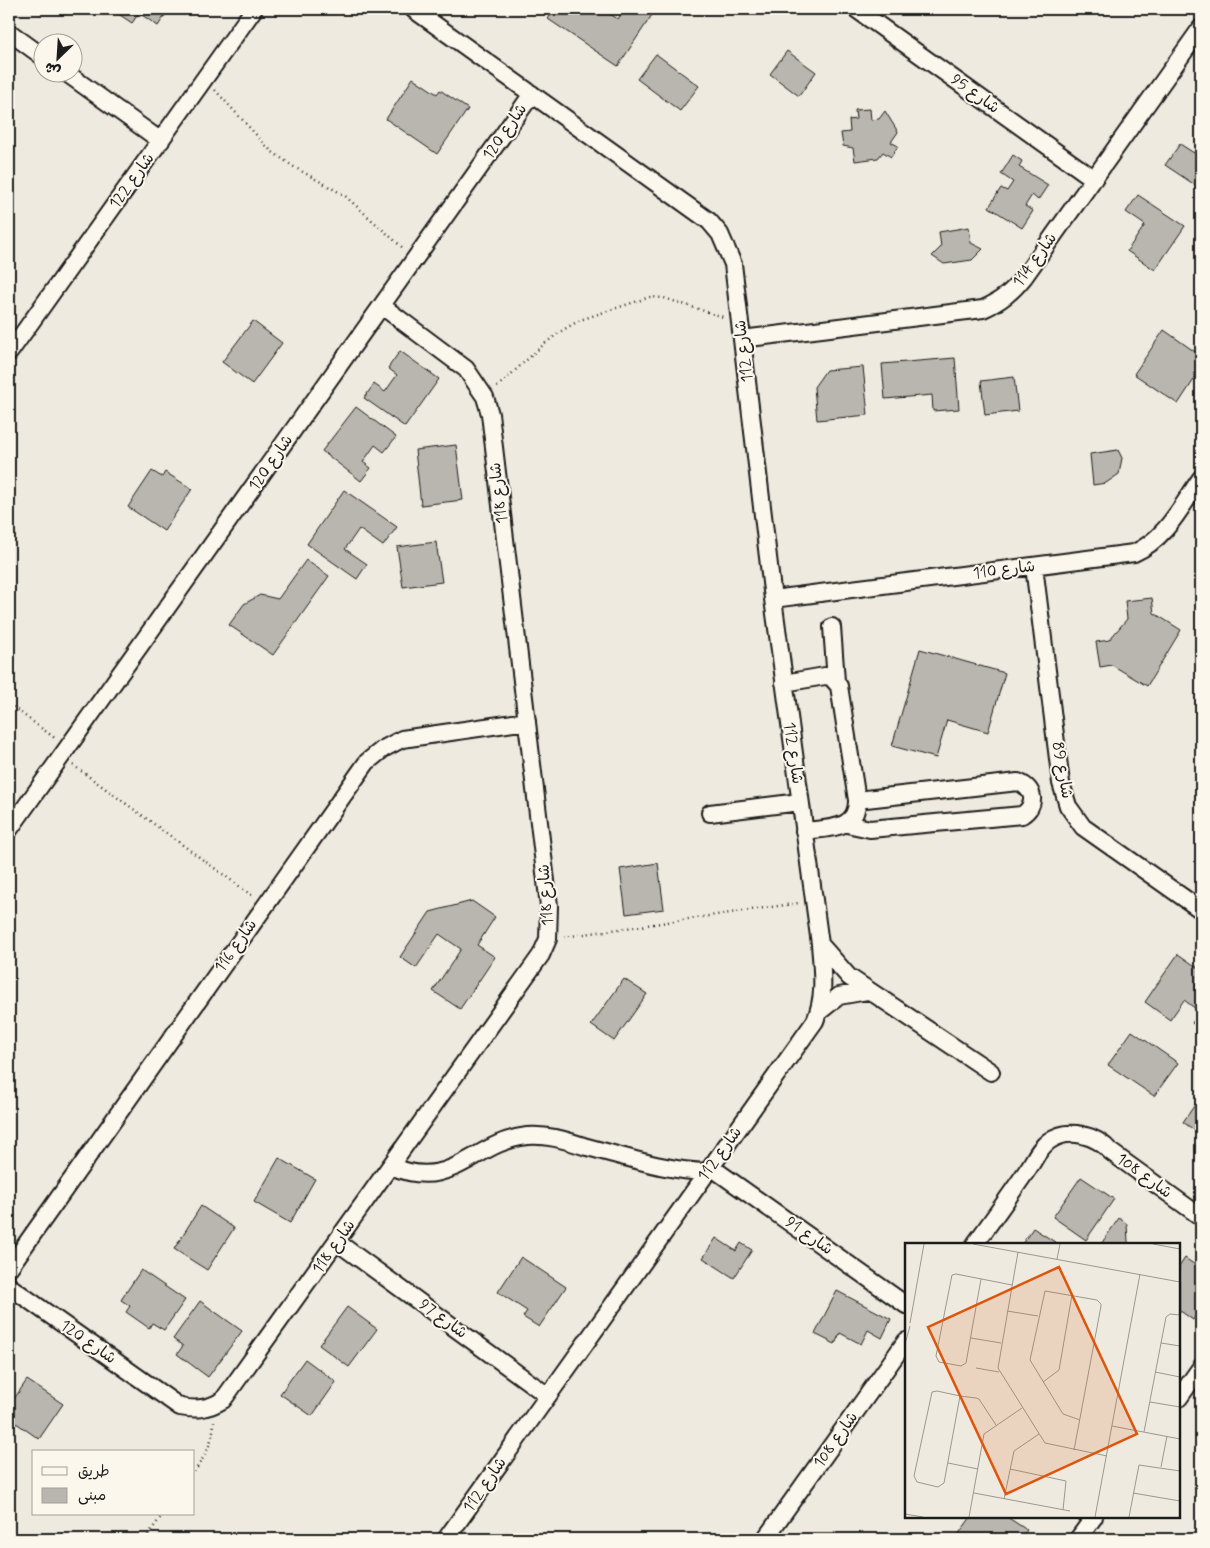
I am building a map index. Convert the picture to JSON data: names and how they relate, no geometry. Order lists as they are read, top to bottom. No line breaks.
{"streets":{"street":["شارع 95","شارع 120","شارع 122","شارع 114","شارع 112","شارع 118","شارع 110","شارع 89","شارع 116","شارع 108","شارع 91","شارع 97"]},"crossings":[["شارع 95","شارع 114"],["شارع 120","شارع 112"],["شارع 120","شارع 118"],["شارع 114","شارع 112"],["شارع 112","شارع 110"],["شارع 112","شارع 91"],["شارع 112","شارع 97"],["شارع 118","شارع 116"],["شارع 118","شارع 97"],["شارع 110","شارع 89"]],"legend":["طريق","مبنى"],"north":"bottom left"}
